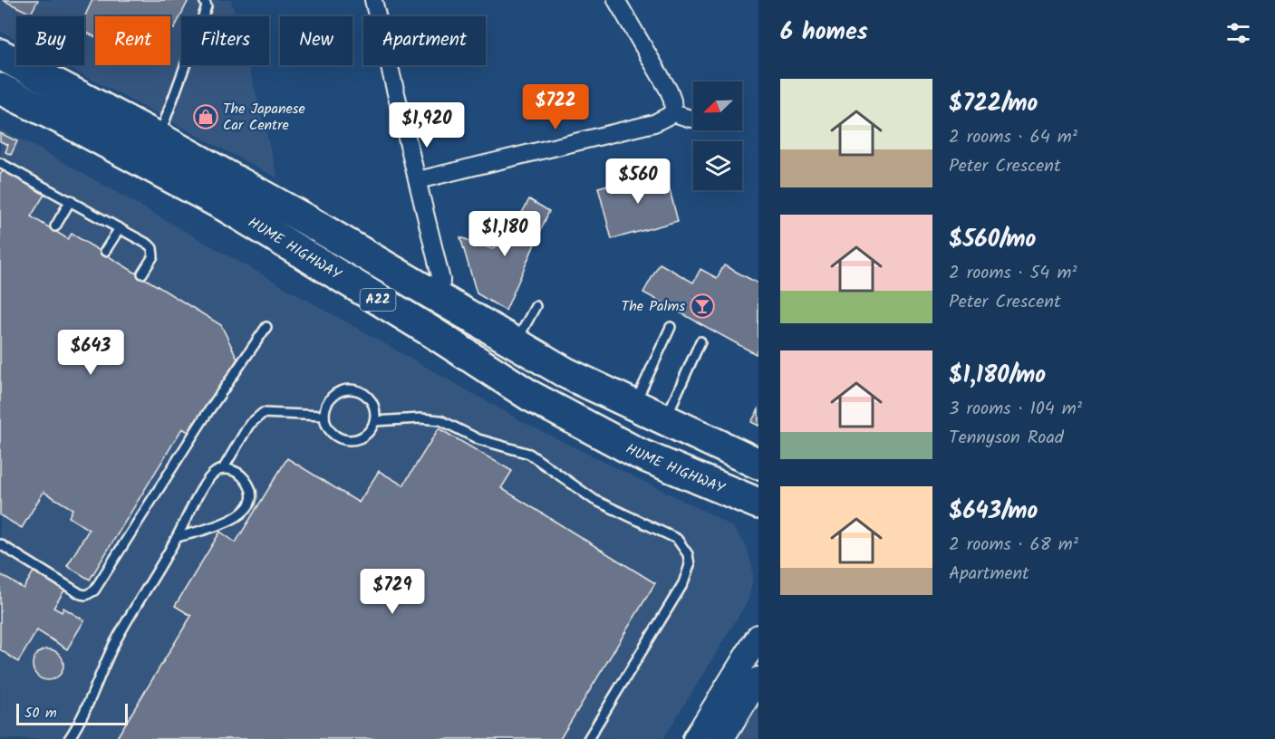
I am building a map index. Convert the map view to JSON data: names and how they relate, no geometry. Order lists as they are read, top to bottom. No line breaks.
{"streets":{"highway":["HUME HIGHWAY","A22"]},"places":{"shop":["The Japanese Car Centre"],"bar":["The Palms"]},"scale_bar":"50 m","north":"bottom left","page":{"heading":"6 homes","chip":["Buy","Rent","Filters","New","Apartment"],"list":[{"name":"$722/mo","note":"2 rooms · 64 m² · Peter Crescent"},{"name":"$560/mo","note":"2 rooms · 54 m² · Peter Crescent"},{"name":"$1,180/mo","note":"3 rooms · 104 m² · Tennyson Road"},{"name":"$643/mo","note":"2 rooms · 68 m² · Apartment"}],"price":["$722","$1,920","$560","$1,180","$643","$729"],"scale":"50 m"}}
